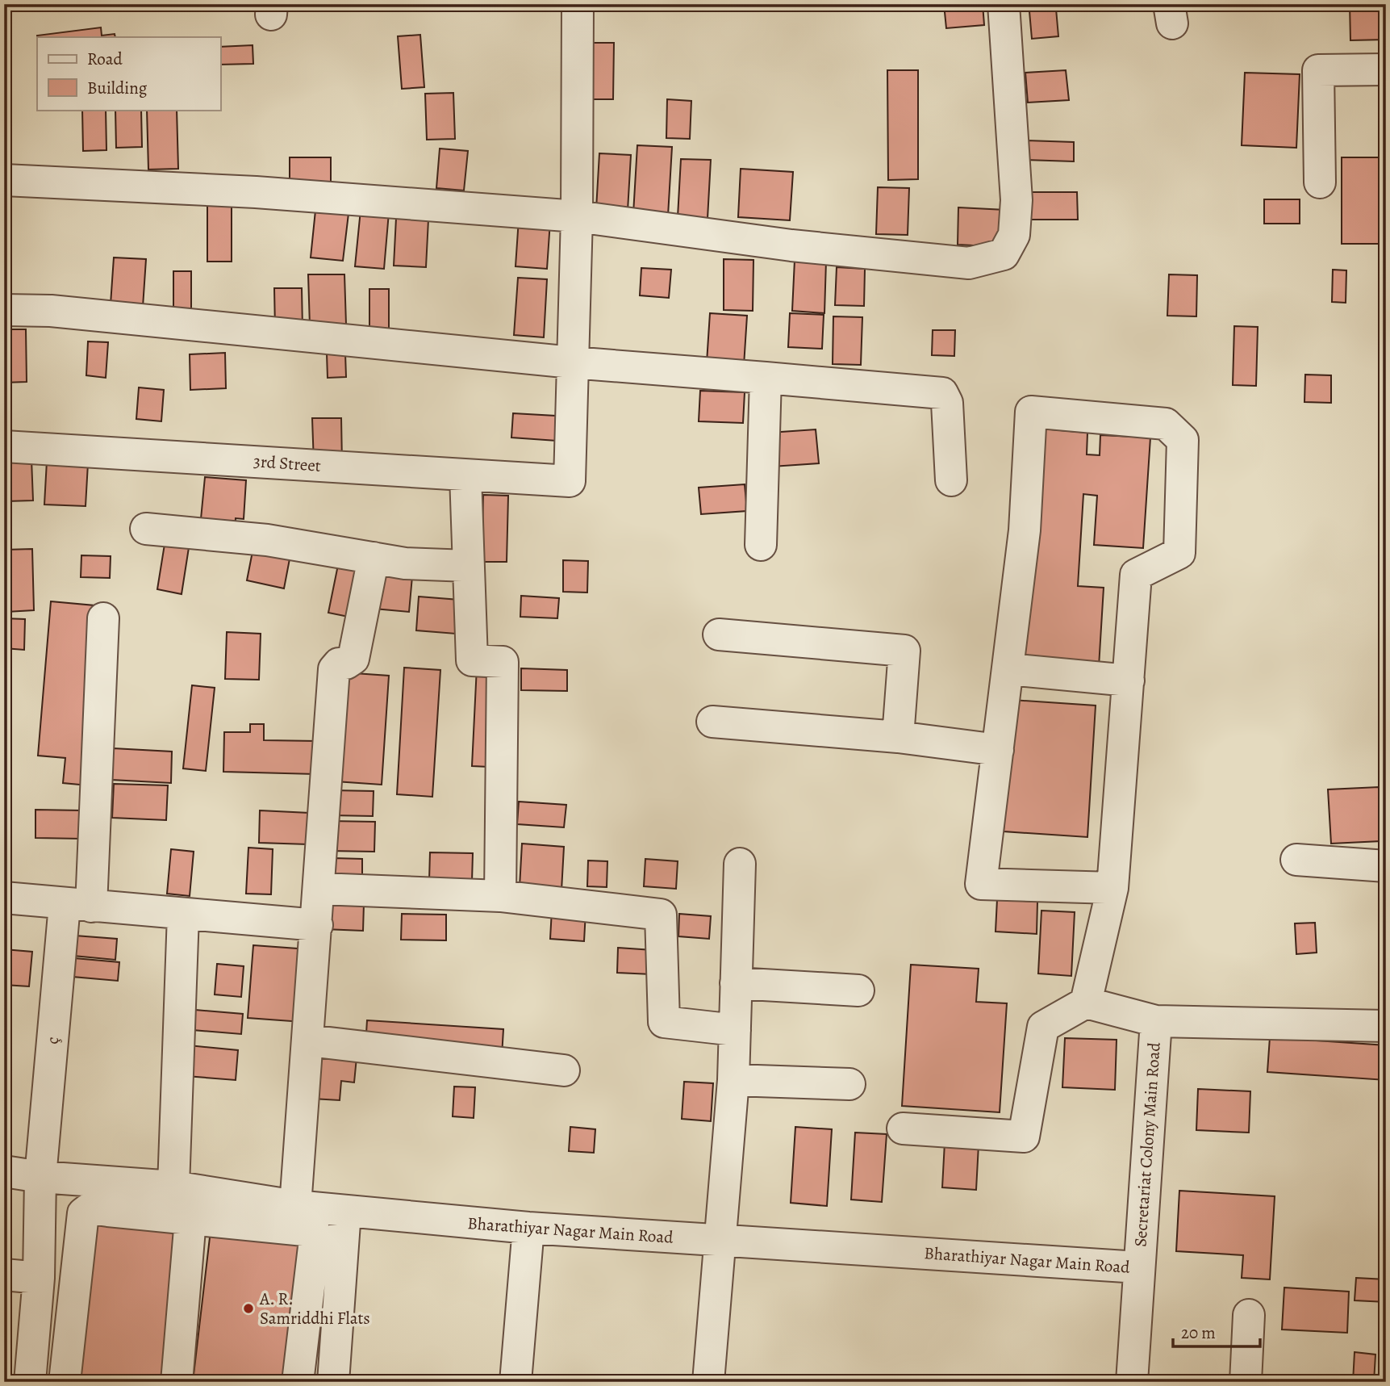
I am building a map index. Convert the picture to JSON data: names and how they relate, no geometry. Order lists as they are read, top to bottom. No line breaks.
{"streets":{"street":["3rd Street","ç","Secretariat Colony Main Road","Bharathiyar Nagar Main Road"]},"crossings":[["ç","Bharathiyar Nagar Main Road"],["Secretariat Colony Main Road","Bharathiyar Nagar Main Road"]],"places":["A. R. Samriddhi Flats"],"legend":["Road","Building"],"scale_bar":"20 m"}
